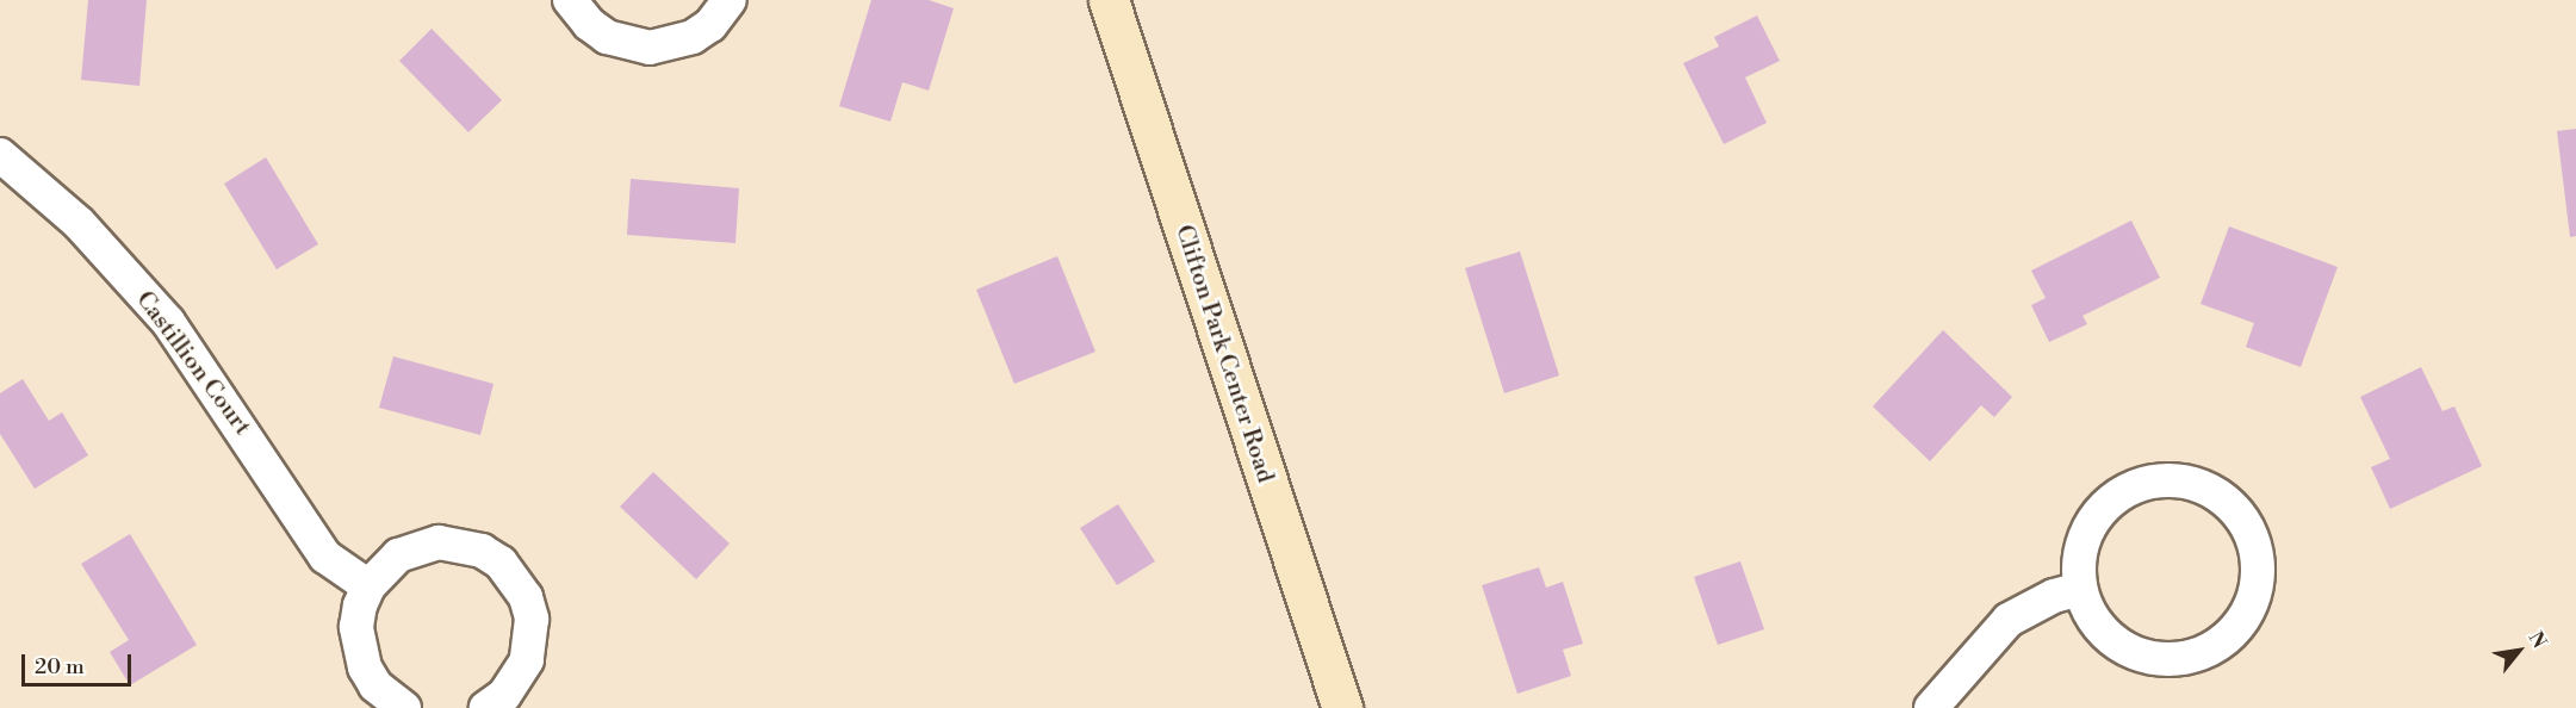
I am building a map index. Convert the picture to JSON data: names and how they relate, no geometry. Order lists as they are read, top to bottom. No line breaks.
{"streets":{"street":["Clifton Park Center Road","Castillion Court"]},"scale_bar":"20 m","north":"top right"}
